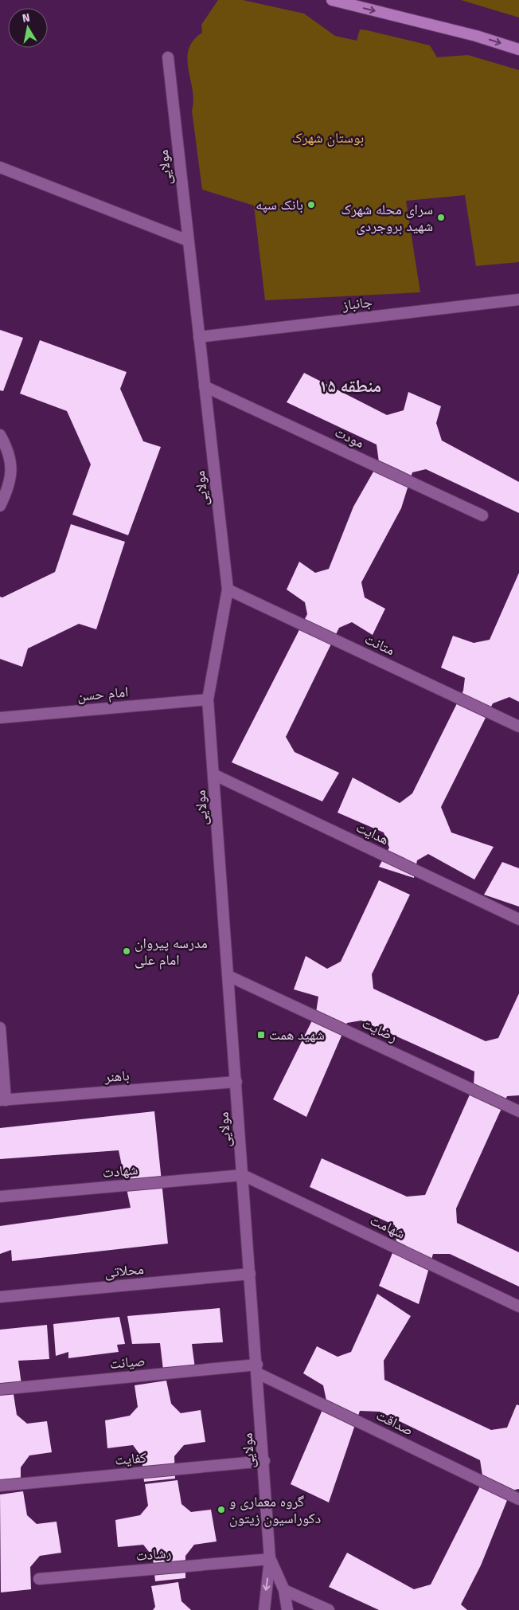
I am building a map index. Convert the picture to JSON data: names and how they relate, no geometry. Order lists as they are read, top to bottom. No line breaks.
{"streets":{"street":["مولايی","جانباز","مودت","متانت","امام حسن","هدایت","رضایت","باهنر","شهادت","شهامت","محلاتی","صیانت","صداقت","کفایت","رشادت"]},"crossings":[["مولايی","جانباز"],["مولايی","مودت"],["مولايی","متانت"],["مولايی","امام حسن"],["مولايی","هدایت"],["مولايی","رضایت"],["مولايی","باهنر"],["مولايی","شهادت"],["مولايی","شهامت"],["مولايی","محلاتی"],["مولايی","صیانت"],["مولايی","صداقت"],["مولايی","کفایت"],["مولايی","رشادت"],["شهادت","شهامت"],["صیانت","صداقت"]],"districts":["منطقه ۱۵"],"parks":["بوستان شهرک"],"places":{"other":["بانک سپه","سرای محله شهرک شهید بروجردی","مدرسه پیروان امام علی","گروه معماری و دکوراسیون زیتون"],"transit":["شهید همت"]},"north":"top"}
